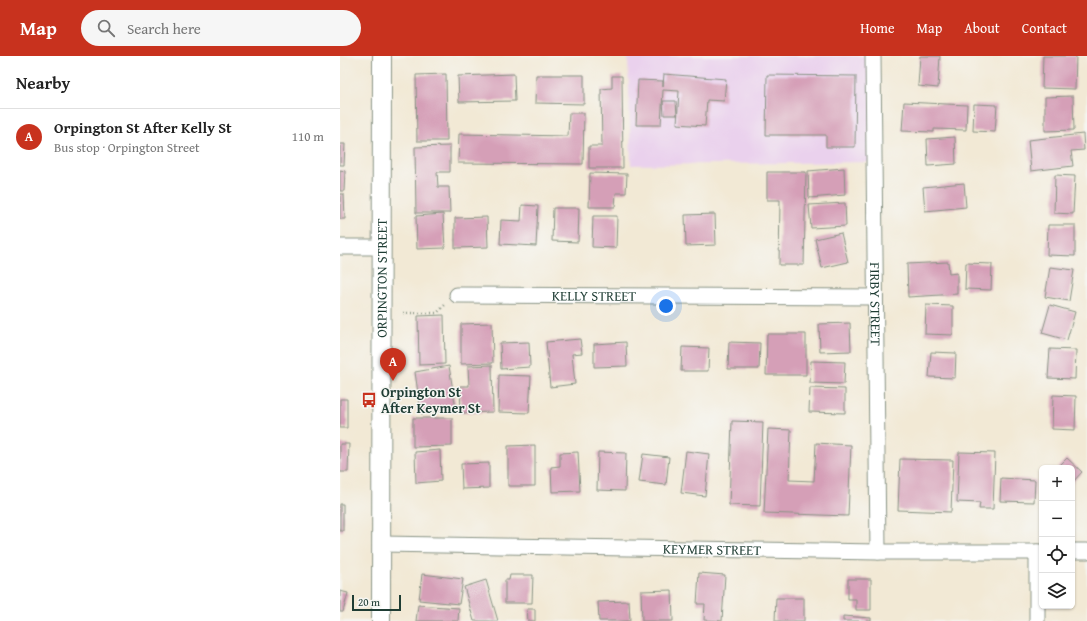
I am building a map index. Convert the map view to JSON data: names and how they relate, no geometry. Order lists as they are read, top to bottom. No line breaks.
{"streets":{"street":["ORPINGTON STREET","KELLY STREET","FIRBY STREET","KEYMER STREET"]},"crossings":[["ORPINGTON STREET","KEYMER STREET"],["KELLY STREET","FIRBY STREET"],["FIRBY STREET","KEYMER STREET"]],"places":{"bus stop":["Orpington St After Keymer St"]},"scale_bar":"20 m","page":{"header":"Map","search":"Search here","nav":["Home","Map","About","Contact"],"heading":"Nearby","list":[{"mark":"A","name":"Orpington St After Kelly St","note":"Bus stop · Orpington Street","value":"110 m"}],"pins":"A","map_buttons":["+","−"],"scale":"20 m"}}
